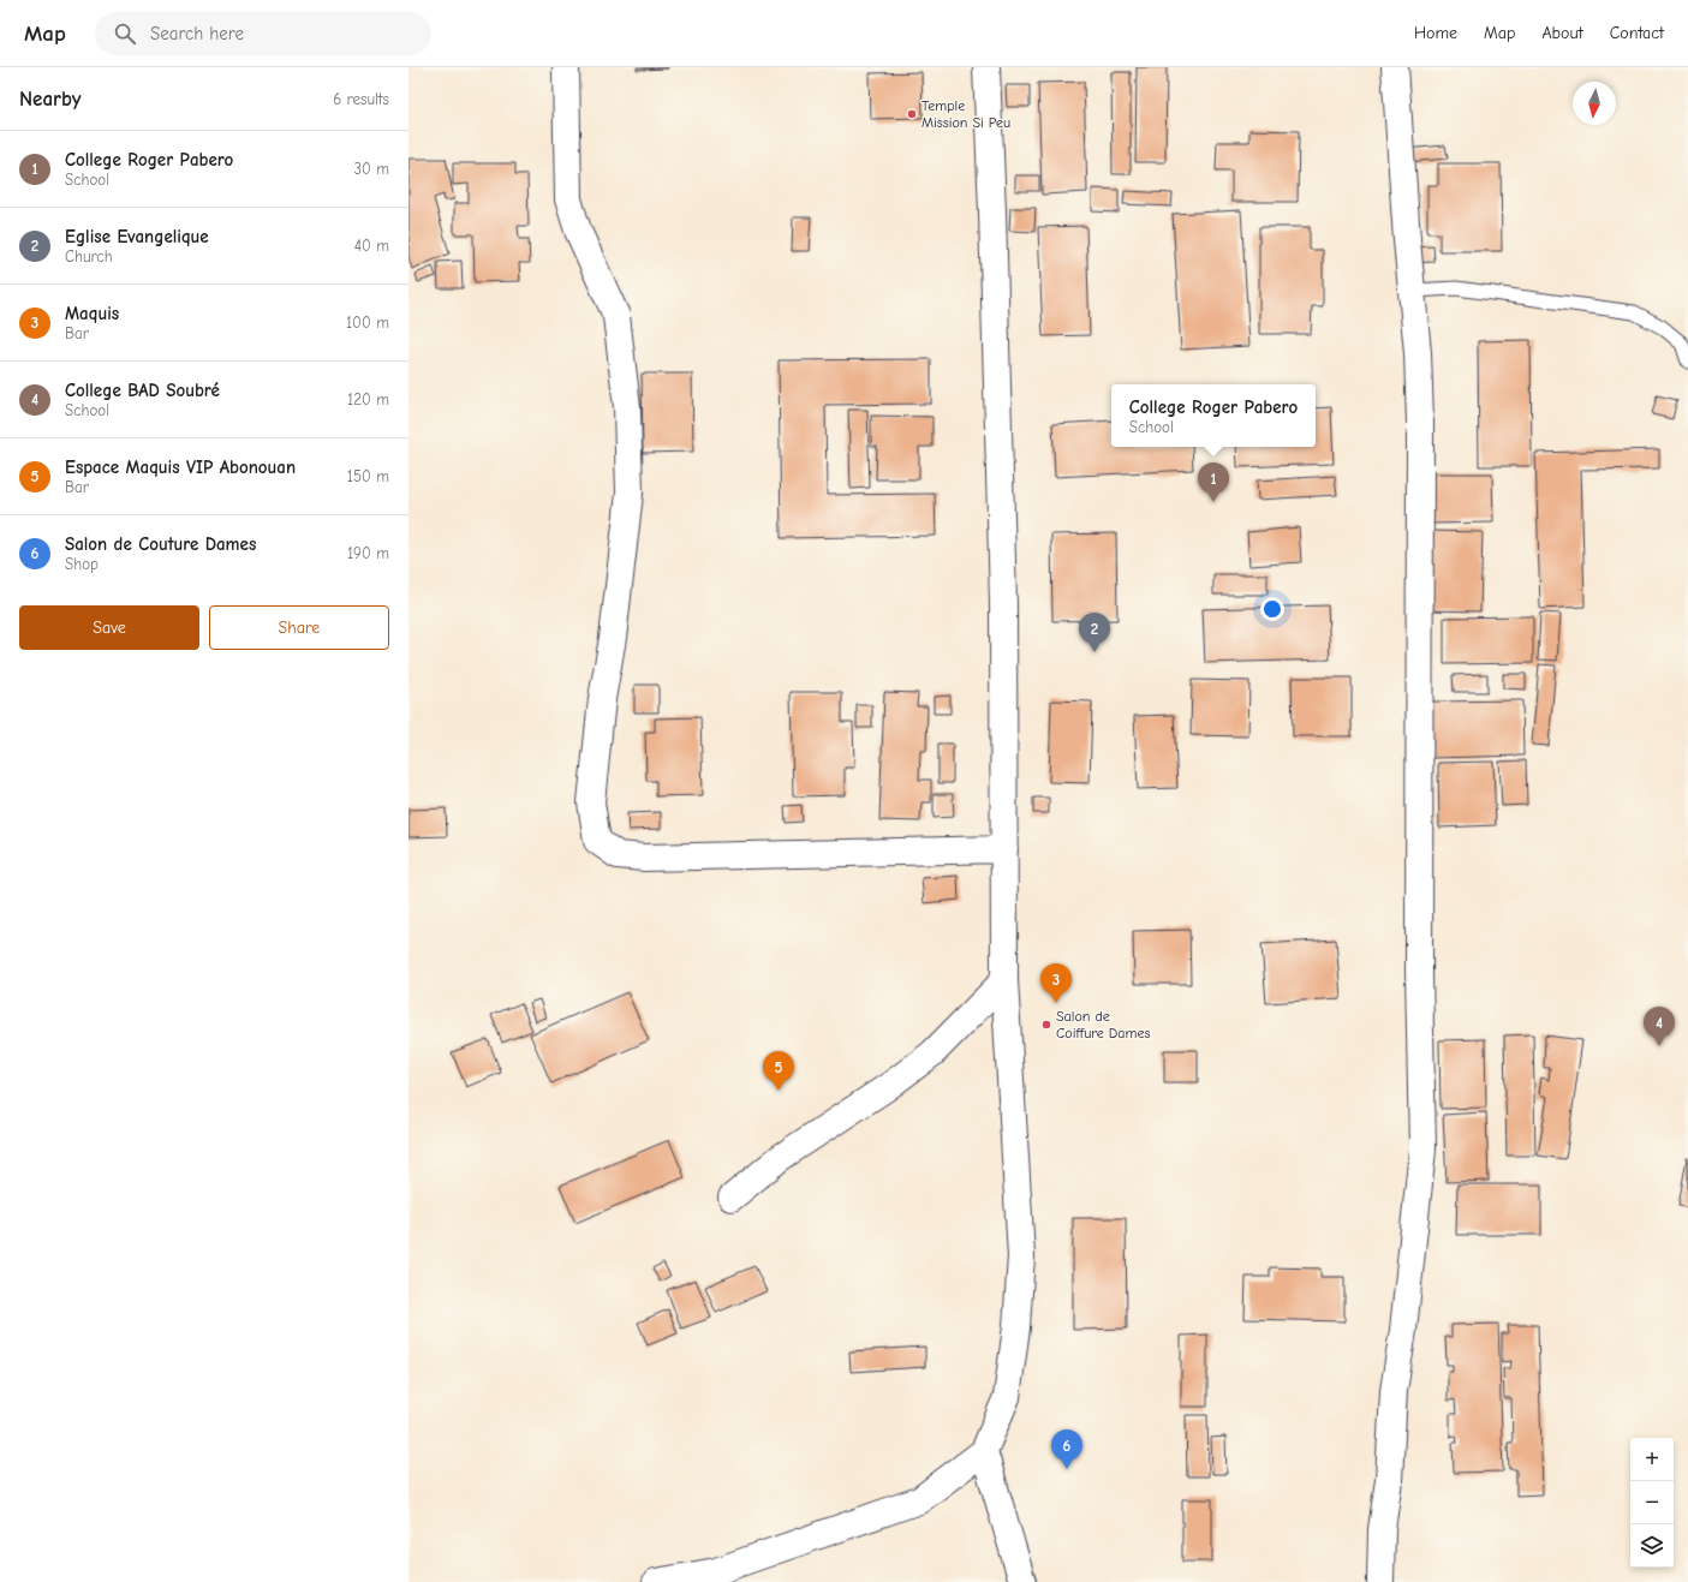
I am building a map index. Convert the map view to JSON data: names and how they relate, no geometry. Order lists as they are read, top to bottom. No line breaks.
{"places":["Temple Mission Si Peu","Salon de Coiffure Dames"],"north":"bottom","page":{"header":"Map","search":"Search here","nav":["Home","Map","About","Contact"],"heading":["Nearby","6 results"],"list":[{"mark":"1","name":"College Roger Pabero","note":"School","value":"30 m"},{"mark":"2","name":"Eglise Evangelique","note":"Church","value":"40 m"},{"mark":"3","name":"Maquis","note":"Bar","value":"100 m"},{"mark":"4","name":"College BAD Soubré","note":"School","value":"120 m"},{"mark":"5","name":"Espace Maquis VIP Abonouan","note":"Bar","value":"150 m"},{"mark":"6","name":"Salon de Couture Dames","note":"Shop","value":"190 m"}],"popup":["College Roger Pabero","School"],"pins":["1","2","3","4","5","6"],"buttons":["Save","Share"],"map_buttons":["+","−"]}}
